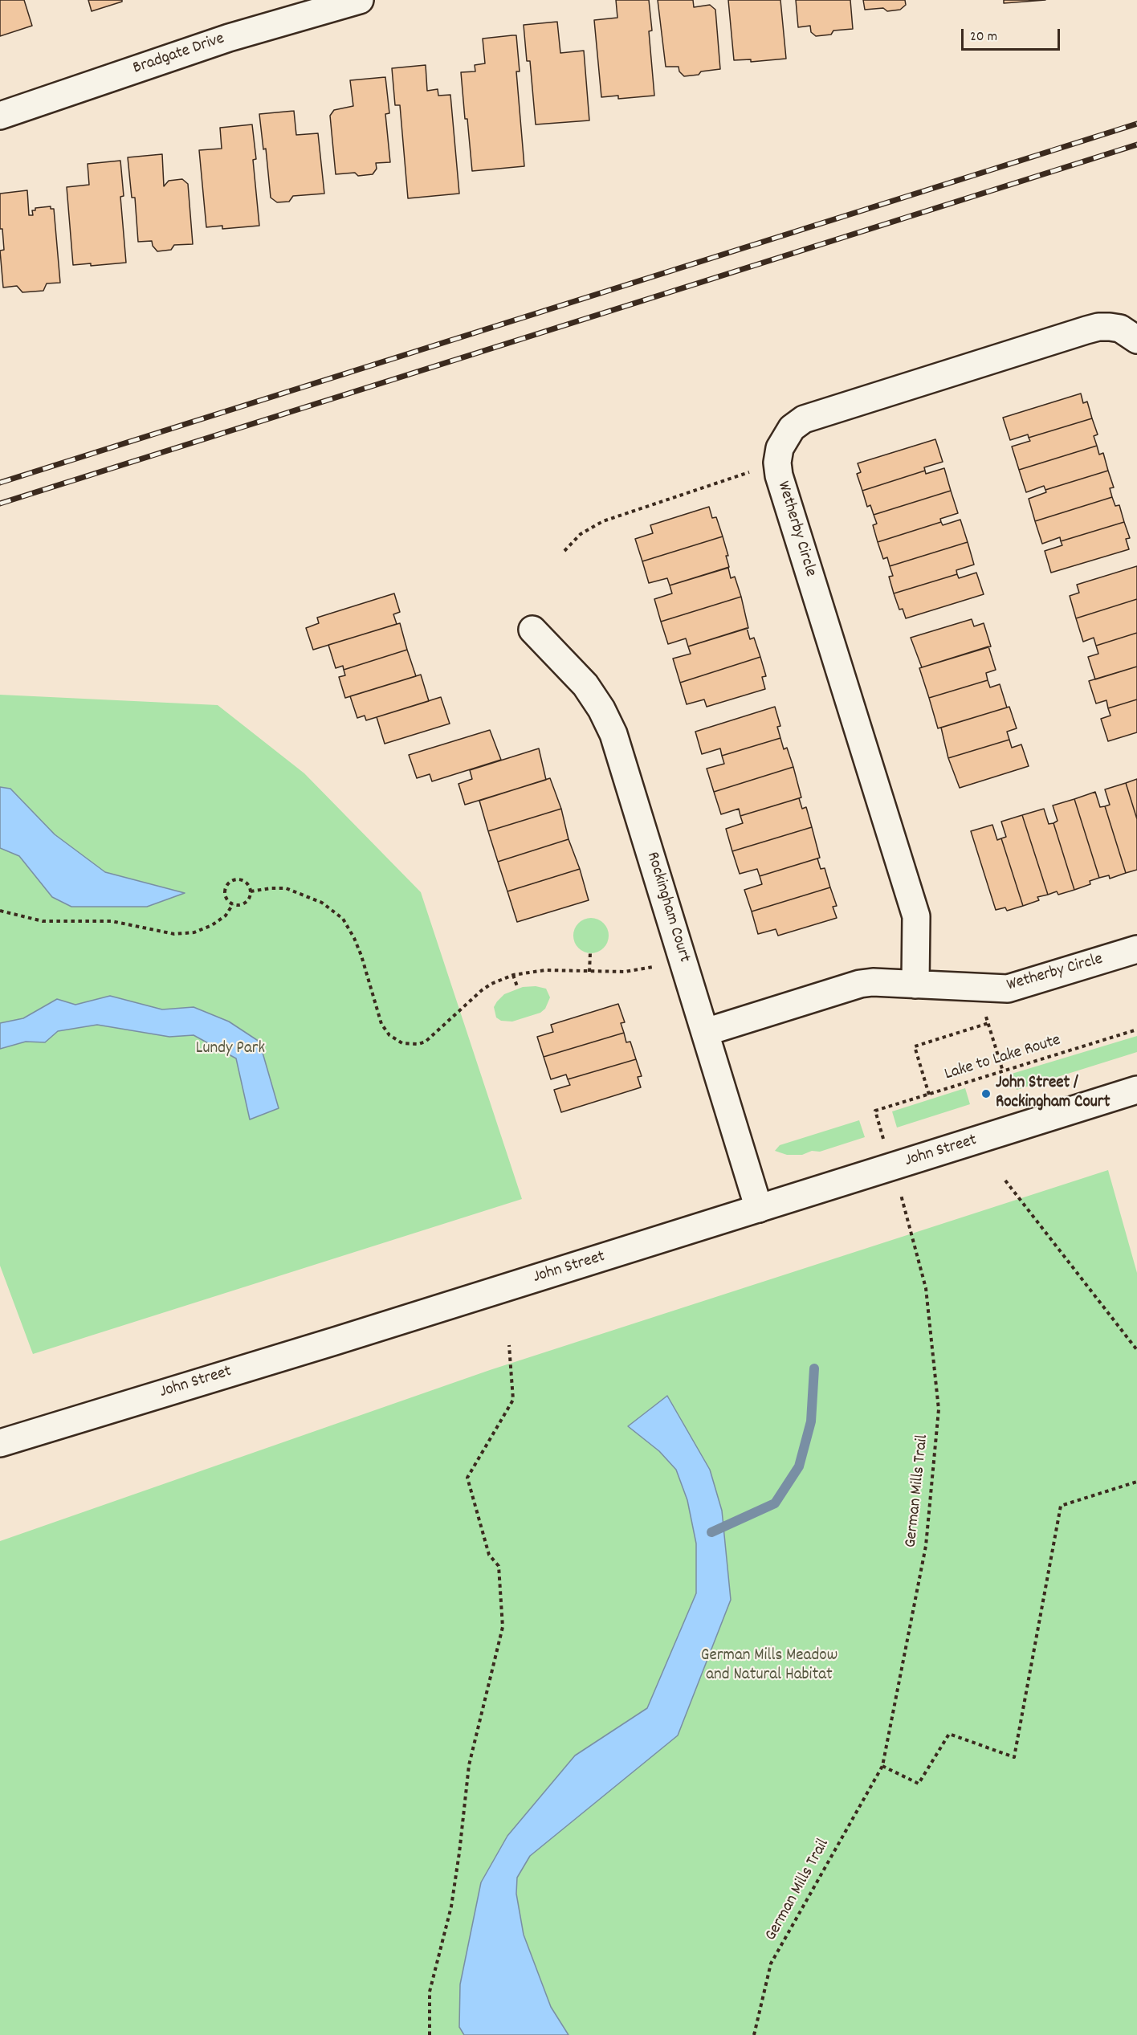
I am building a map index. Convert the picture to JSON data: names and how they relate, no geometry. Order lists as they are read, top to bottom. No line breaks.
{"streets":{"street":["Bradgate Drive","Wetherby Circle","Rockingham Court","John Street"],"path":["Lake to Lake Route","German Mills Trail"]},"crossings":[["Wetherby Circle","Rockingham Court"],["Rockingham Court","John Street"]],"parks":["Lundy Park","German Mills Meadow and Natural Habitat"],"places":["John Street / Rockingham Court"],"scale_bar":"20 m"}
